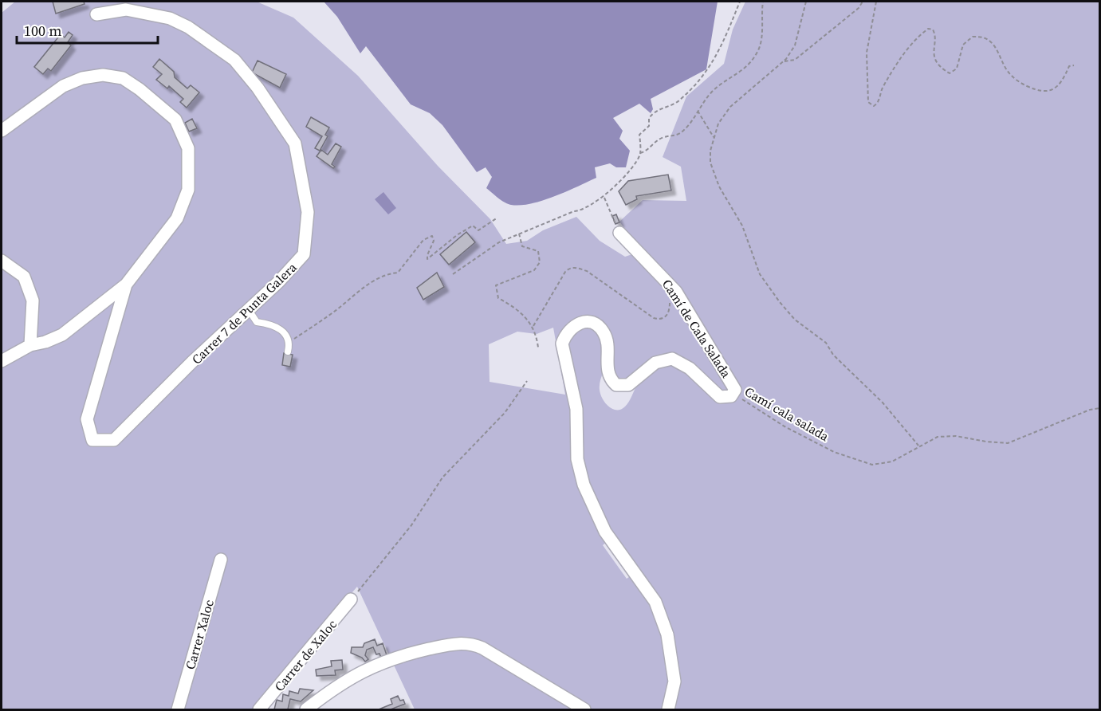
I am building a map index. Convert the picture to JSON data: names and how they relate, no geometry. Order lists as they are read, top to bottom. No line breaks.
{"streets":{"street":["Carrer 7 de Punta Galera","Camí de Cala Salada","Carrer Xaloc","Carrer de Xaloc"],"path":["Camí cala salada"]},"crossings":[["Camí de Cala Salada","Camí cala salada"]],"scale_bar":"100 m"}
